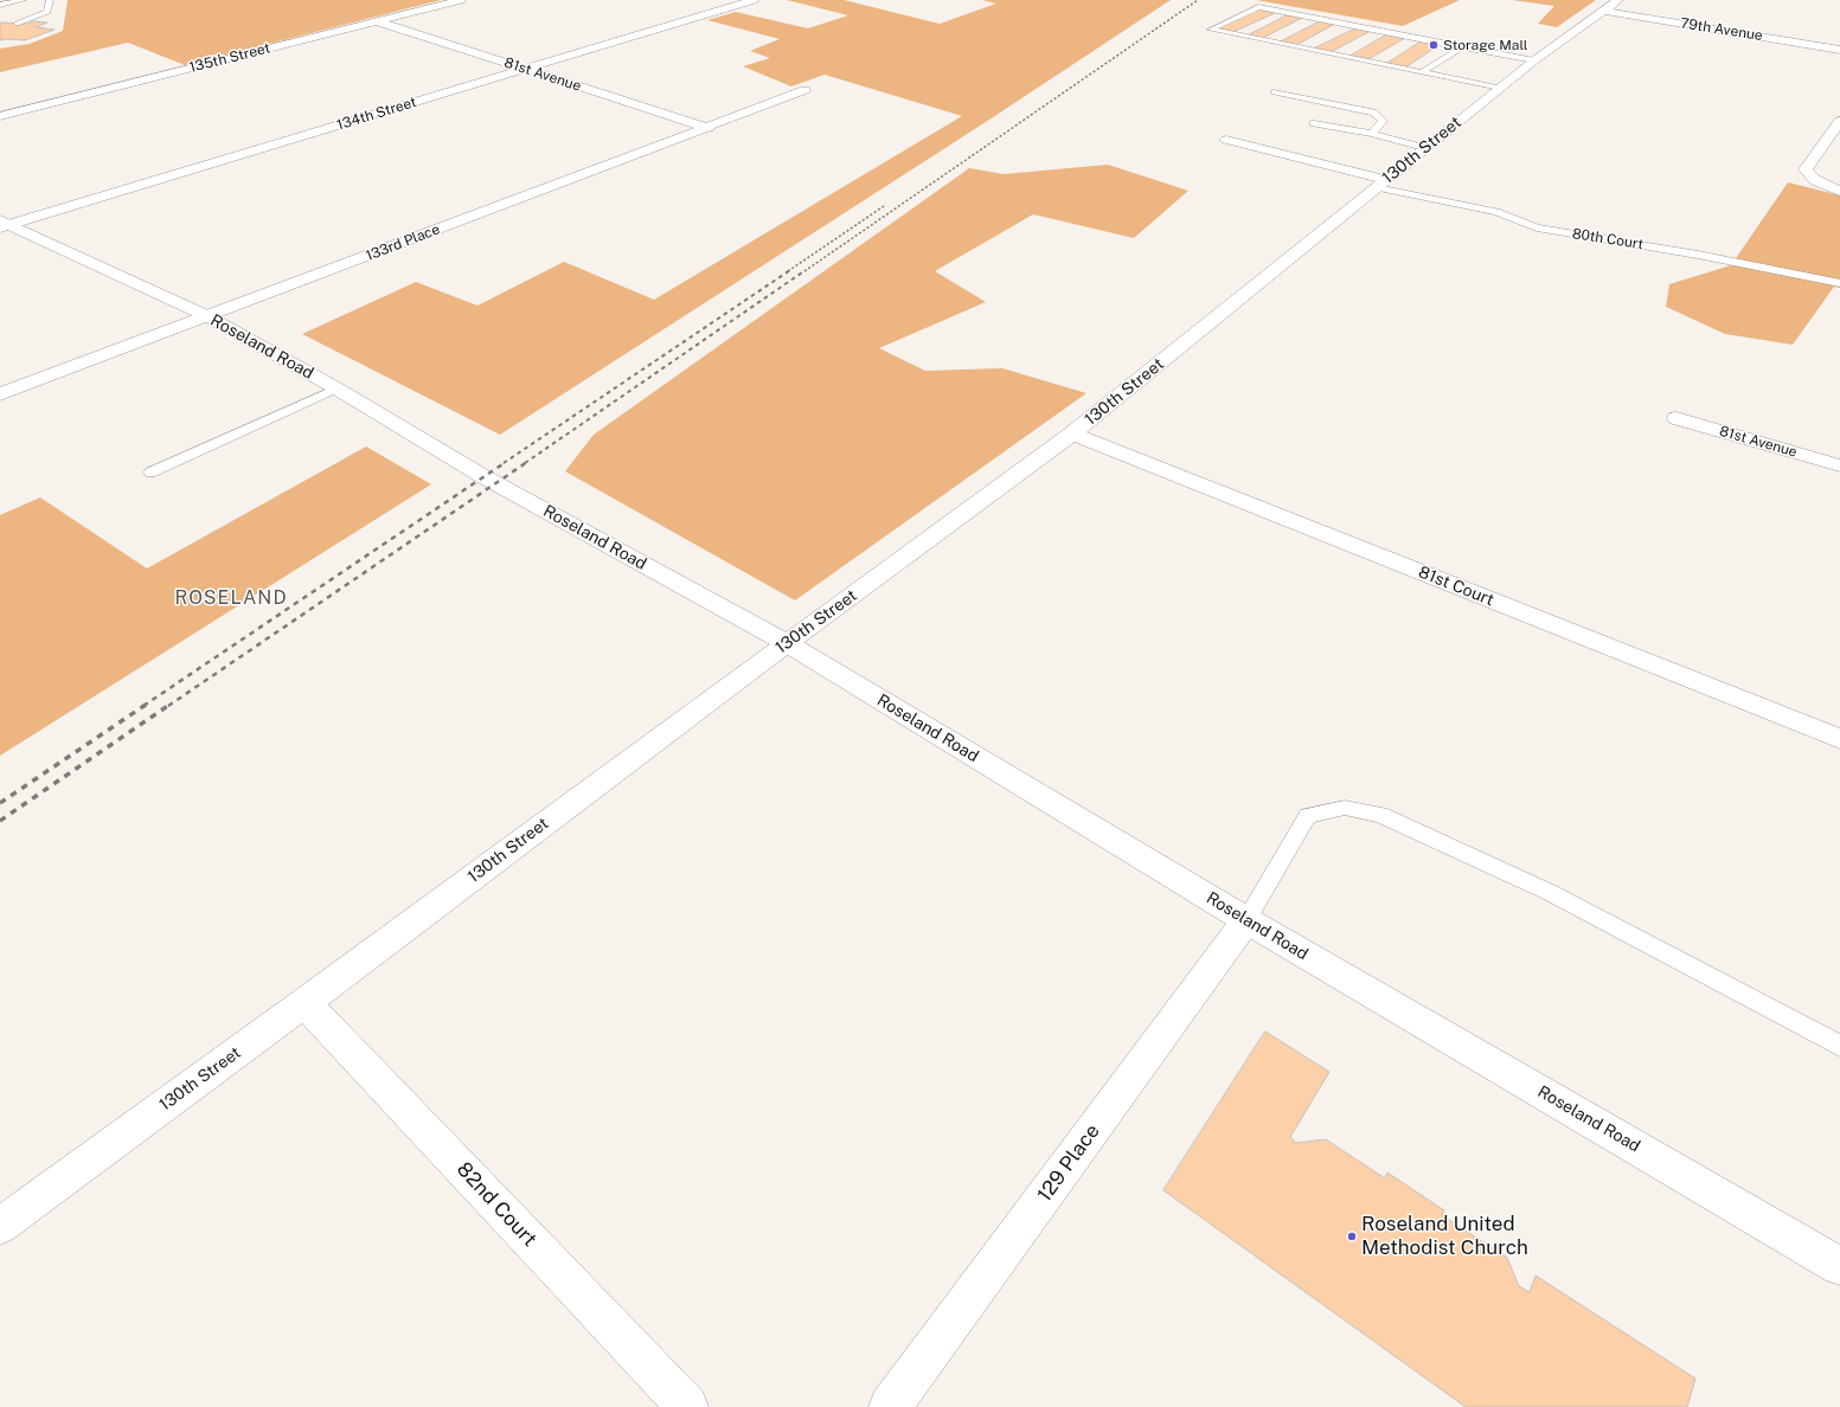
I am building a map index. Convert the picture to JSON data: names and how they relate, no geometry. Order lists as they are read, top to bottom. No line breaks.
{"streets":{"street":["79th Avenue","135th Street","81st Avenue","134th Street","130th Street","80th Court","133rd Place","Roseland Road","81st Court","129 Place","82nd Court"]},"crossings":[["79th Avenue","130th Street"],["135th Street","81st Avenue"],["81st Avenue","134th Street"],["81st Avenue","133rd Place"],["134th Street","Roseland Road"],["130th Street","80th Court"],["130th Street","Roseland Road"],["130th Street","81st Court"],["130th Street","82nd Court"],["133rd Place","Roseland Road"],["Roseland Road","129 Place"]],"districts":["ROSELAND"],"places":["Storage Mall","Roseland United Methodist Church"]}
